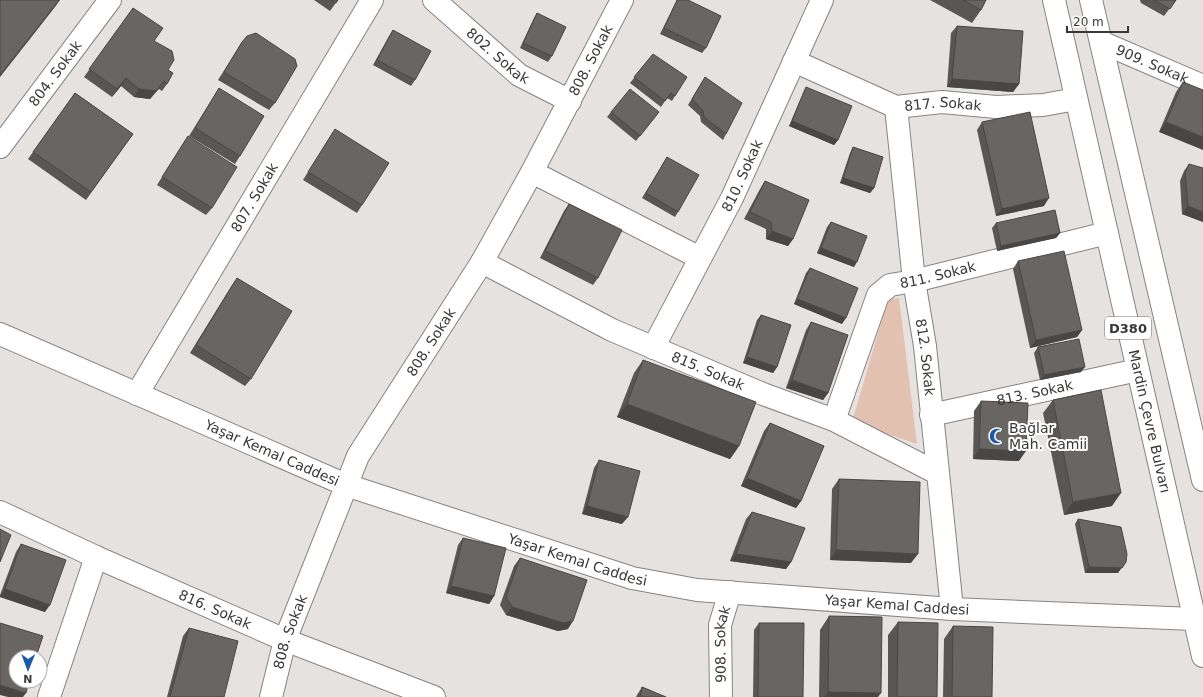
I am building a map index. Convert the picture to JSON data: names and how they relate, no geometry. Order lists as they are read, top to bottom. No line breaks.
{"streets":{"street":["802. Sokak","808. Sokak","909. Sokak","804. Sokak","817. Sokak","810. Sokak","807. Sokak","811. Sokak","D380","812. Sokak","815. Sokak","813. Sokak","Mardin Çevre Bulvarı","Yaşar Kemal Caddesi","816. Sokak","908. Sokak"]},"crossings":[["802. Sokak","808. Sokak"],["808. Sokak","815. Sokak"],["808. Sokak","Yaşar Kemal Caddesi"],["808. Sokak","816. Sokak"],["909. Sokak","D380"],["817. Sokak","810. Sokak"],["817. Sokak","812. Sokak"],["817. Sokak","Mardin Çevre Bulvarı"],["810. Sokak","815. Sokak"],["807. Sokak","Yaşar Kemal Caddesi"],["811. Sokak","812. Sokak"],["811. Sokak","815. Sokak"],["811. Sokak","Mardin Çevre Bulvarı"],["812. Sokak","815. Sokak"],["812. Sokak","813. Sokak"],["812. Sokak","Yaşar Kemal Caddesi"],["813. Sokak","Mardin Çevre Bulvarı"],["Mardin Çevre Bulvarı","Yaşar Kemal Caddesi"],["Yaşar Kemal Caddesi","908. Sokak"]],"places":{"mosque":["Bağlar Mah. Camii"]},"scale_bar":"20 m","north":"bottom"}
